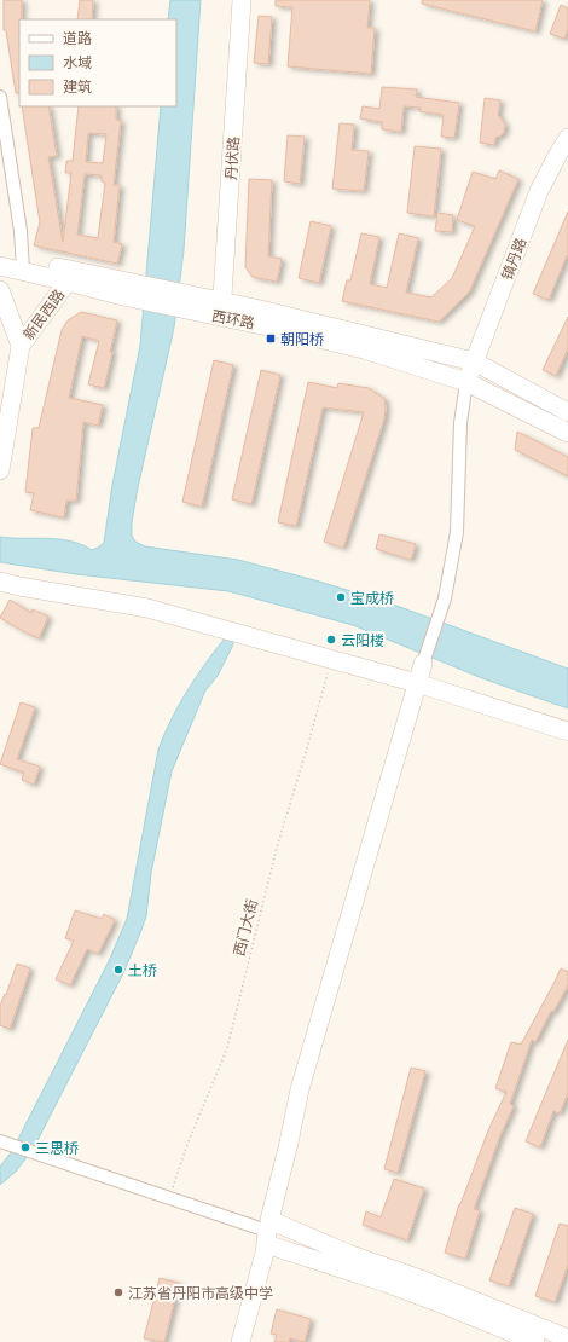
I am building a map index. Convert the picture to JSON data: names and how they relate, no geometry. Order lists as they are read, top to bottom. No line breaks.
{"streets":{"street":["丹伏路","镇丹路","新民西路","西环路"],"path":["西门大街"]},"crossings":[["丹伏路","西环路"],["镇丹路","西环路"],["新民西路","西环路"]],"places":{"transit":["朝阳桥"],"other":["宝成桥","云阳楼","土桥","三思桥","江苏省丹阳市高级中学"]},"legend":["道路","水域","建筑"]}
